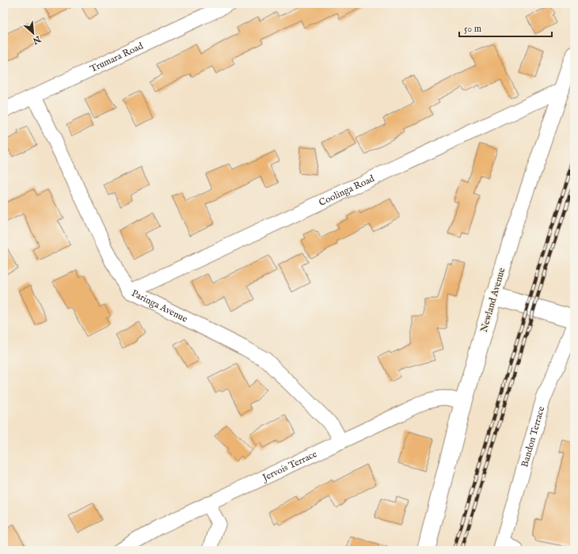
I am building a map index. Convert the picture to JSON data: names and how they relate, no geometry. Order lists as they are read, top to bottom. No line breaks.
{"streets":{"street":["Trumara Road","Coolinga Road","Newland Avenue","Paringa Avenue","Bandon Terrace","Jervois Terrace"]},"crossings":[["Trumara Road","Paringa Avenue"],["Coolinga Road","Newland Avenue"],["Coolinga Road","Paringa Avenue"],["Newland Avenue","Jervois Terrace"],["Paringa Avenue","Jervois Terrace"]],"scale_bar":"50 m","north":"bottom right"}
